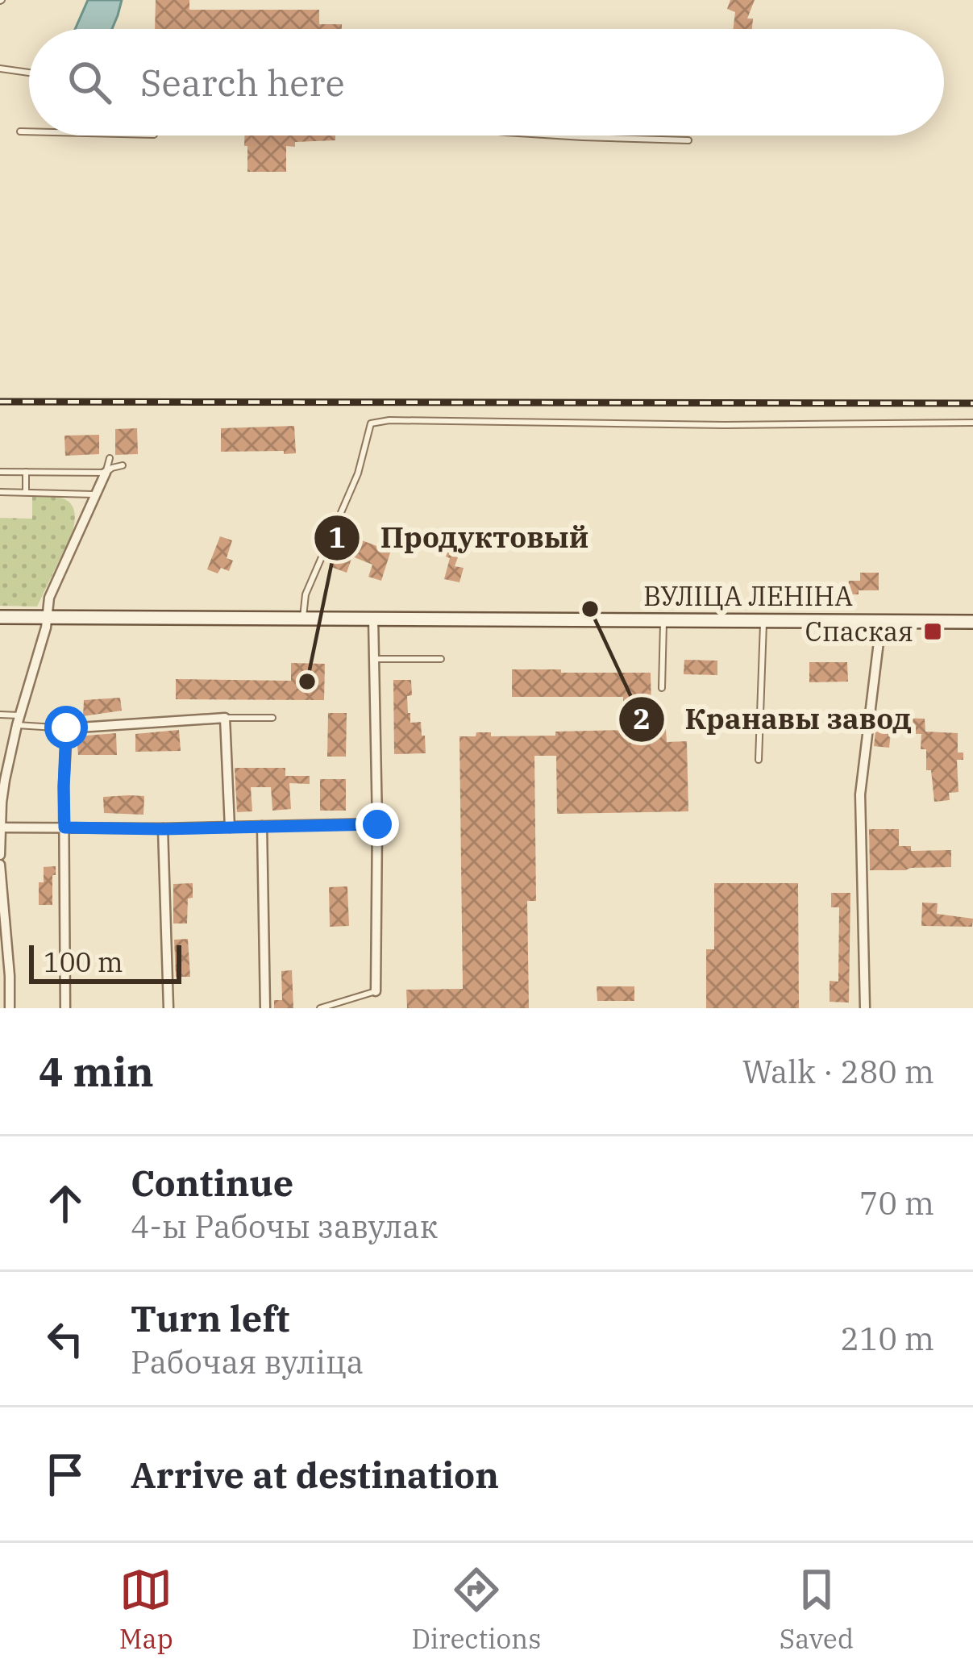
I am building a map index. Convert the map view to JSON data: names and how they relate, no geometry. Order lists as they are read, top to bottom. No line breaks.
{"streets":{"main road":["ВУЛІЦА ЛЕНІНА"]},"places":{"other":["Кранавы завод","Продуктовый"],"transit":["Спаская"]},"scale_bar":"100 m","page":{"search":"Search here","scale":"100 m","heading":["4 min","Walk · 280 m"],"list":[["Continue","4-ы Рабочы завулак","70 m"],["Turn left","Рабочая вуліца","210 m"],"Arrive at destination"],"nav":["Map","Directions","Saved"]}}
